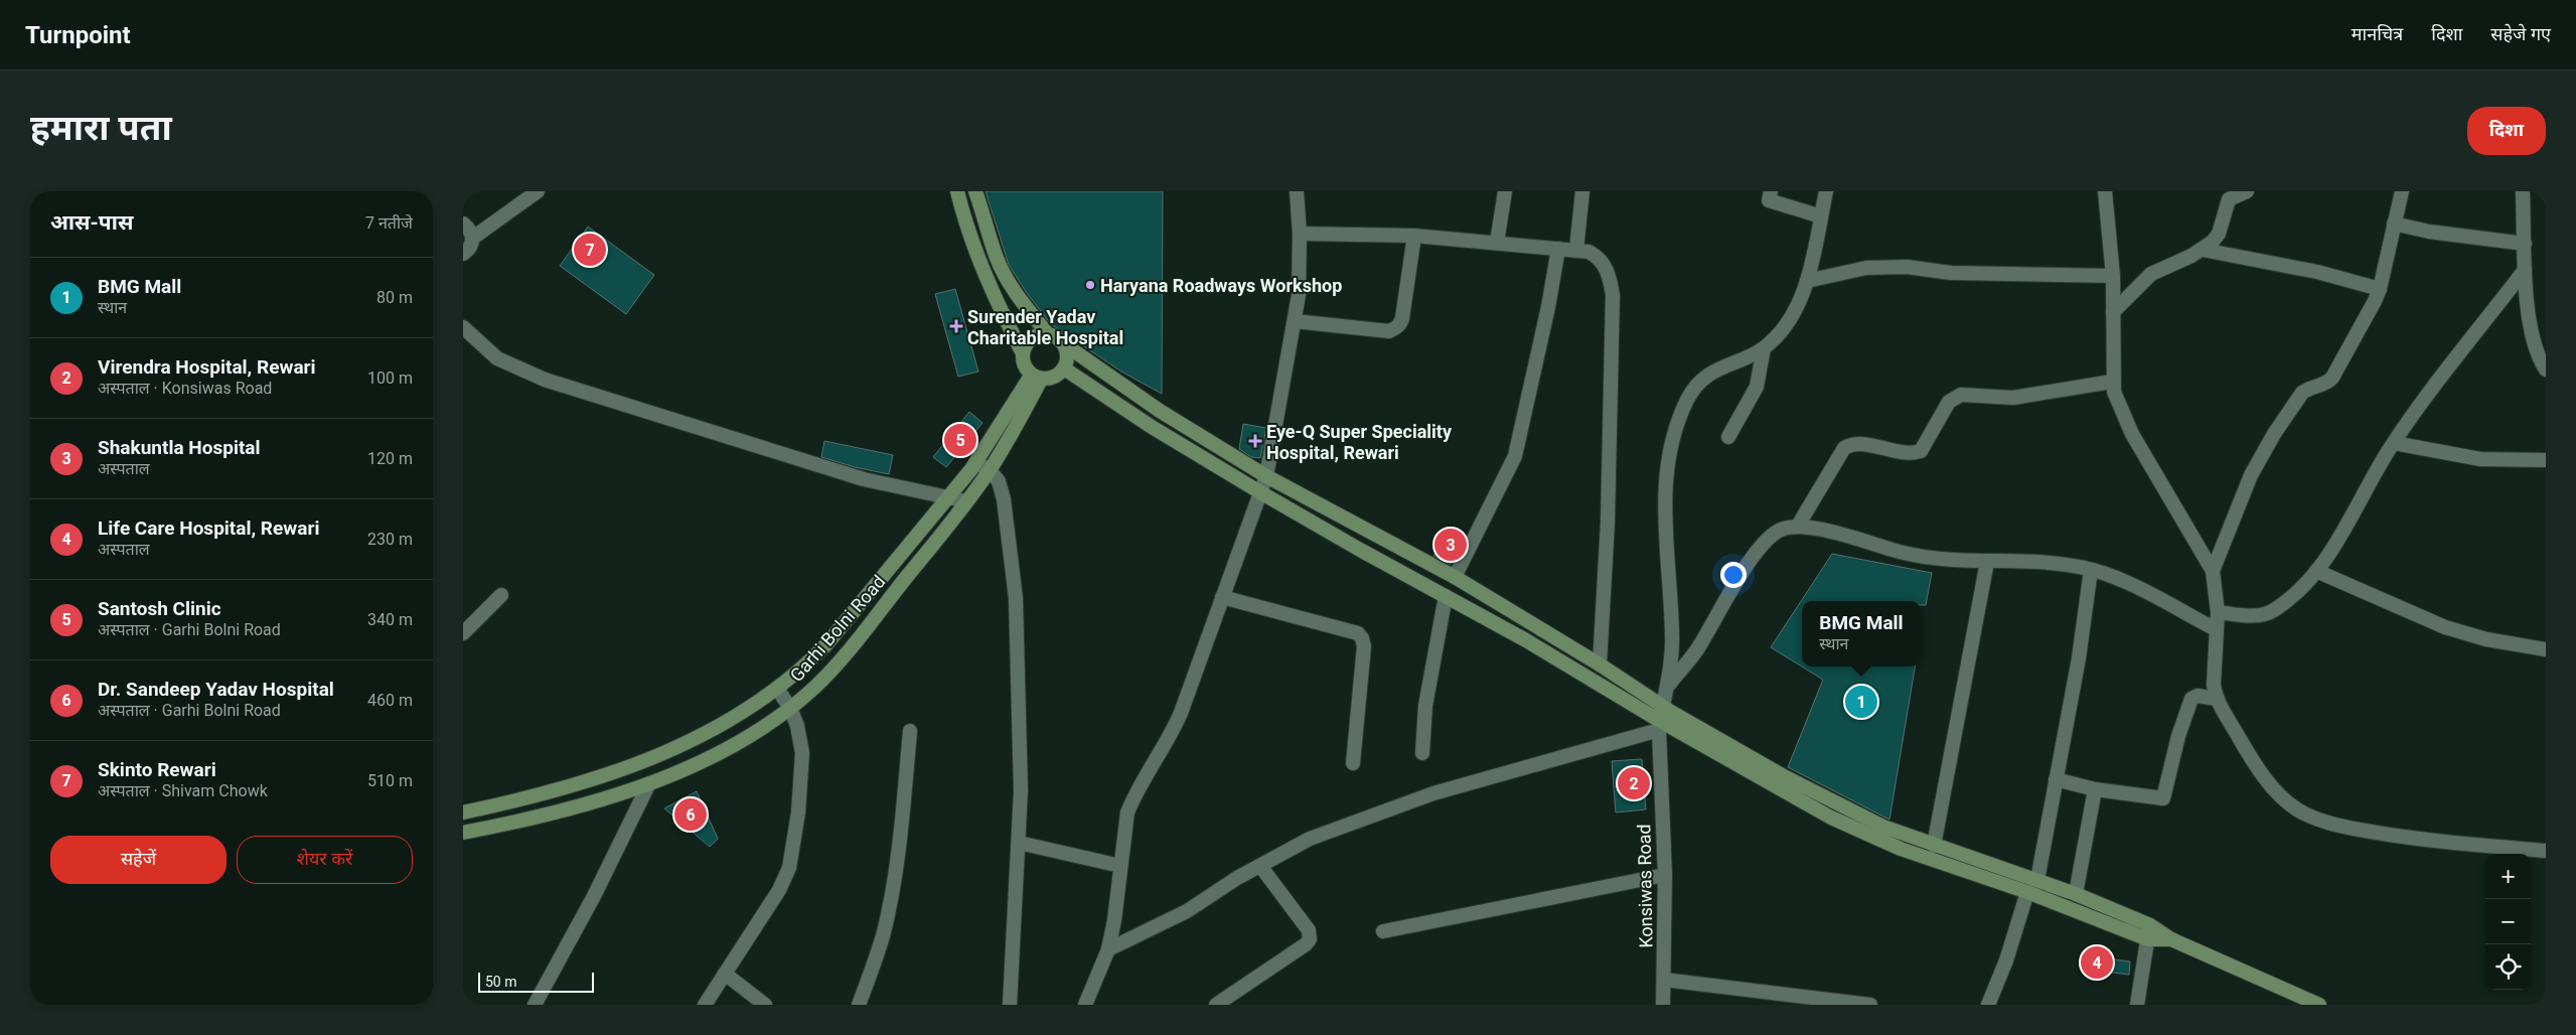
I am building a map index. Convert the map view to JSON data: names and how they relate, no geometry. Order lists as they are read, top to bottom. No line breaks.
{"streets":{"main road":["Garhi Bolni Road"],"street":["Konsiwas Road"]},"places":{"other":["Haryana Roadways Workshop"],"health":["Surender Yadav Charitable Hospital","Eye-Q Super Speciality Hospital, Rewari"]},"scale_bar":"50 m","page":{"header":"Turnpoint","nav":["मानचित्र","दिशा","सहेजे गए"],"buttons":["दिशा",["सहेजें","शेयर करें"]],"title":"हमारा पता","heading":["आस-पास","7 नतीजे"],"pins":["7","5","3","1","2","6","4"],"list":[{"mark":"1","name":"BMG Mall","note":"स्थान","value":"80 m"},{"mark":"2","name":"Virendra Hospital, Rewari","note":"अस्पताल · Konsiwas Road","value":"100 m"},{"mark":"3","name":"Shakuntla Hospital","note":"अस्पताल","value":"120 m"},{"mark":"4","name":"Life Care Hospital, Rewari","note":"अस्पताल","value":"230 m"},{"mark":"5","name":"Santosh Clinic","note":"अस्पताल · Garhi Bolni Road","value":"340 m"},{"mark":"6","name":"Dr. Sandeep Yadav Hospital","note":"अस्पताल · Garhi Bolni Road","value":"460 m"},{"mark":"7","name":"Skinto Rewari","note":"अस्पताल · Shivam Chowk","value":"510 m"}],"popup":["BMG Mall","स्थान"],"map_buttons":["+","−"],"scale":"50 m"}}
